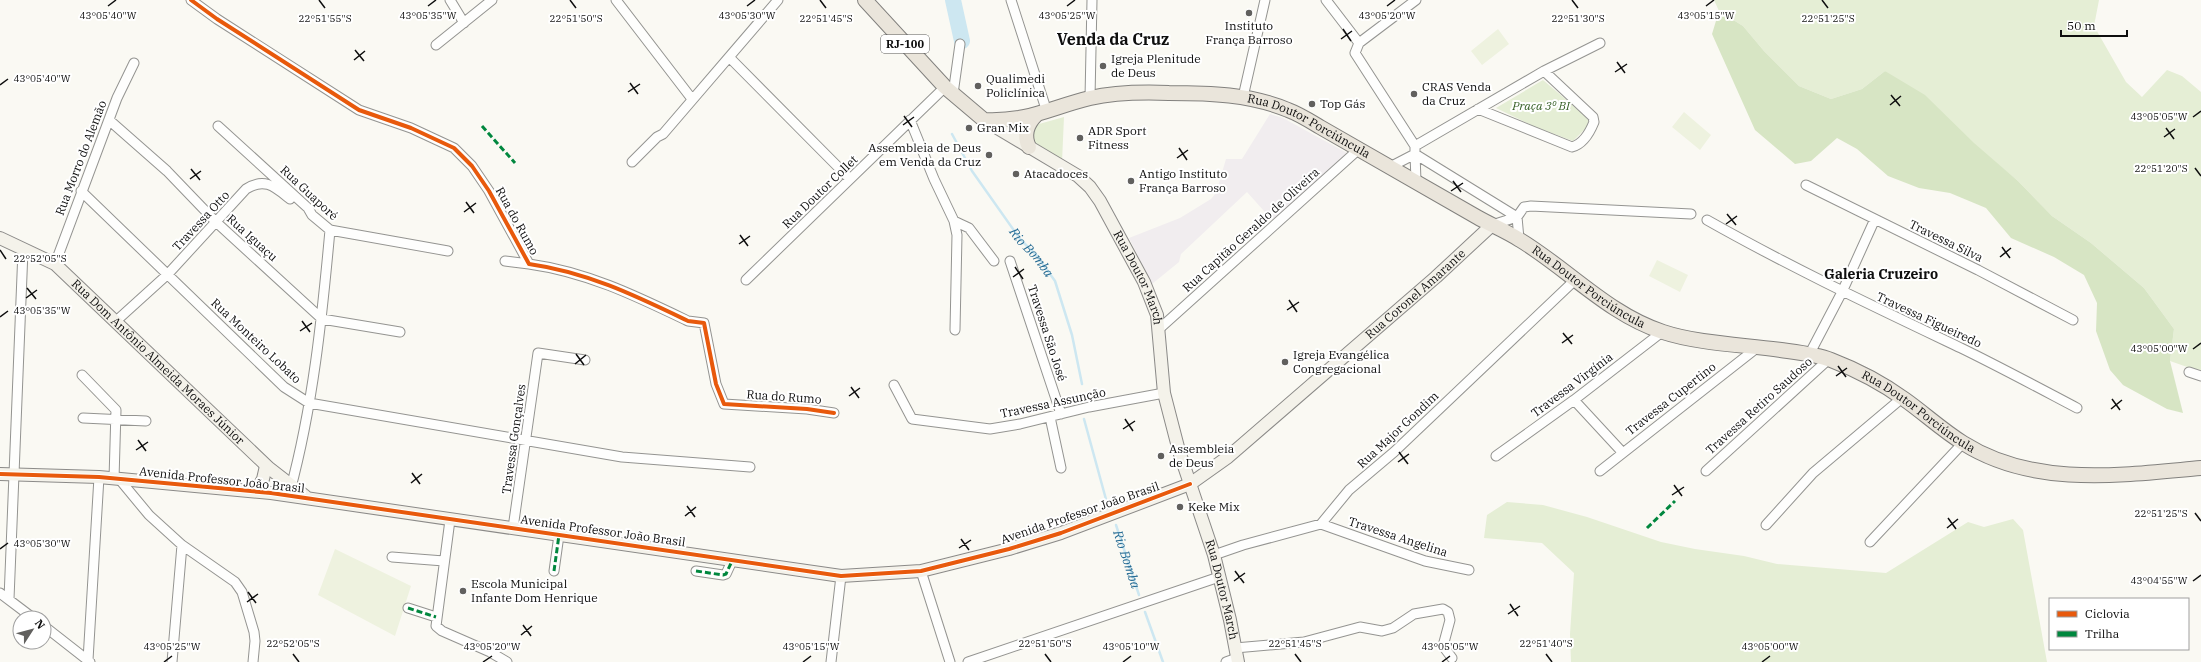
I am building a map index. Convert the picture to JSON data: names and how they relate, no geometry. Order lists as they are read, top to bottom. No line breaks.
{"streets":{"main road":["RJ-100","Rua Doutor Porciúncula","Rua Doutor March","Rua Coronel Amarante","Rua Dom Antônio Almeida Moraes Júnior","Avenida Professor João Brasil"],"street":["Rua Morro do Alemão","Rua Doutor Collet","Rua Guaporé","Travessa Otto","Rua do Rumo","Rua Capitão Geraldo de Oliveira","Rua Iguaçu","Travessa Silva","Travessa Figueiredo","Travessa São José","Rua Monteiro Lobato","Travessa Virgínia","Travessa Cupertino","Travessa Assunção","Travessa Retiro Saudoso","Rua Major Gondim","Travessa Gonçalves","Travessa Angelina"]},"crossings":[["Rua Doutor Porciúncula","Rua Capitão Geraldo de Oliveira"],["Rua Doutor Porciúncula","Rua Doutor March"],["Rua Doutor Porciúncula","Rua Coronel Amarante"],["Rua Doutor Porciúncula","Travessa Virgínia"],["Rua Doutor Porciúncula","Travessa Cupertino"],["Rua Doutor Porciúncula","Travessa Retiro Saudoso"],["Rua Doutor Porciúncula","Rua Major Gondim"],["Rua Morro do Alemão","Rua Iguaçu"],["Rua Morro do Alemão","Rua Monteiro Lobato"],["Rua Morro do Alemão","Rua Dom Antônio Almeida Moraes Júnior"],["Rua Doutor Collet","Rua Doutor March"],["Rua Guaporé","Travessa Otto"],["Travessa Otto","Rua Iguaçu"],["Travessa Otto","Rua Monteiro Lobato"],["Travessa Otto","Rua Dom Antônio Almeida Moraes Júnior"],["Rua Capitão Geraldo de Oliveira","Rua Doutor March"],["Rua Doutor March","Rua Coronel Amarante"],["Rua Doutor March","Travessa Assunção"],["Rua Doutor March","Avenida Professor João Brasil"],["Rua Coronel Amarante","Avenida Professor João Brasil"],["Travessa São José","Travessa Assunção"],["Rua Monteiro Lobato","Travessa Gonçalves"],["Rua Dom Antônio Almeida Moraes Júnior","Avenida Professor João Brasil"],["Rua Major Gondim","Travessa Angelina"],["Travessa Gonçalves","Avenida Professor João Brasil"]],"districts":["Venda da Cruz","Galeria Cruzeiro"],"water":["Rio Bomba"],"parks":["Praça 3º BI"],"places":["Instituto França Barroso","Igreja Plenitude de Deus","Qualimedi Policlínica","CRAS Venda da Cruz","Top Gás","Gran Mix","ADR Sport Fitness","Assembleia de Deus em Venda da Cruz","Atacadoces","Antigo Instituto França Barroso","Igreja Evangélica Congregacional","Assembleia de Deus","Keke Mix","Escola Municipal Infante Dom Henrique"],"legend":["Ciclovia","Trilha"],"scale_bar":"50 m","north":"top right","coordinates":["43°05'30\"W","43°05'25\"W","43°05'20\"W","43°05'40\"W","43°05'35\"W","43°05'15\"W","22°51'55\"S","22°51'50\"S","22°51'45\"S","22°51'30\"S","22°51'25\"S","43°05'05\"W","22°51'20\"S","22°52'05\"S","43°05'00\"W","43°04'55\"W","22°51'40\"S","43°05'10\"W"]}
